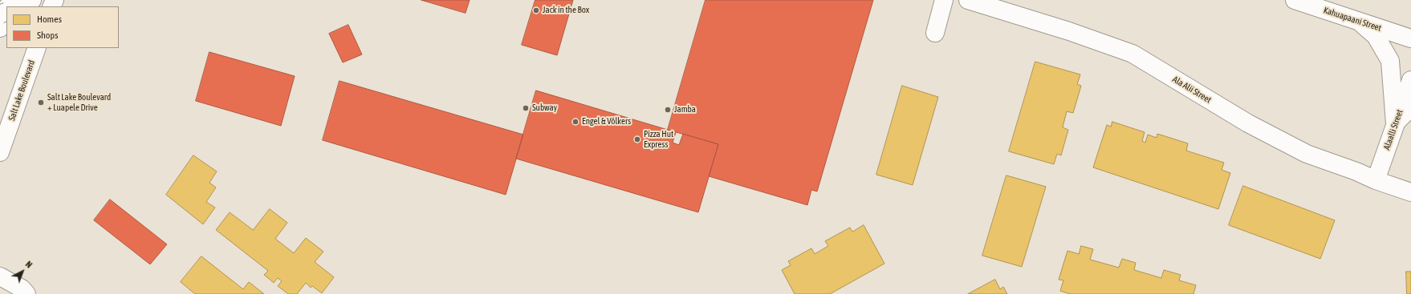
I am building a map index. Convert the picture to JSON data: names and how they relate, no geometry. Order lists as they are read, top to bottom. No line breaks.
{"streets":{"main road":["Kahuapaani Street","Ala Alii Street","Salt Lake Boulevard","Alaalli Street"]},"crossings":[["Ala Alii Street","Alaalli Street"]],"places":["Jack in the Box","Salt Lake Boulevard + Luapele Drive","Subway","Jamba","Engel & Völkers","Pizza Hut Express"],"legend":["Homes","Shops"],"north":"top right"}
